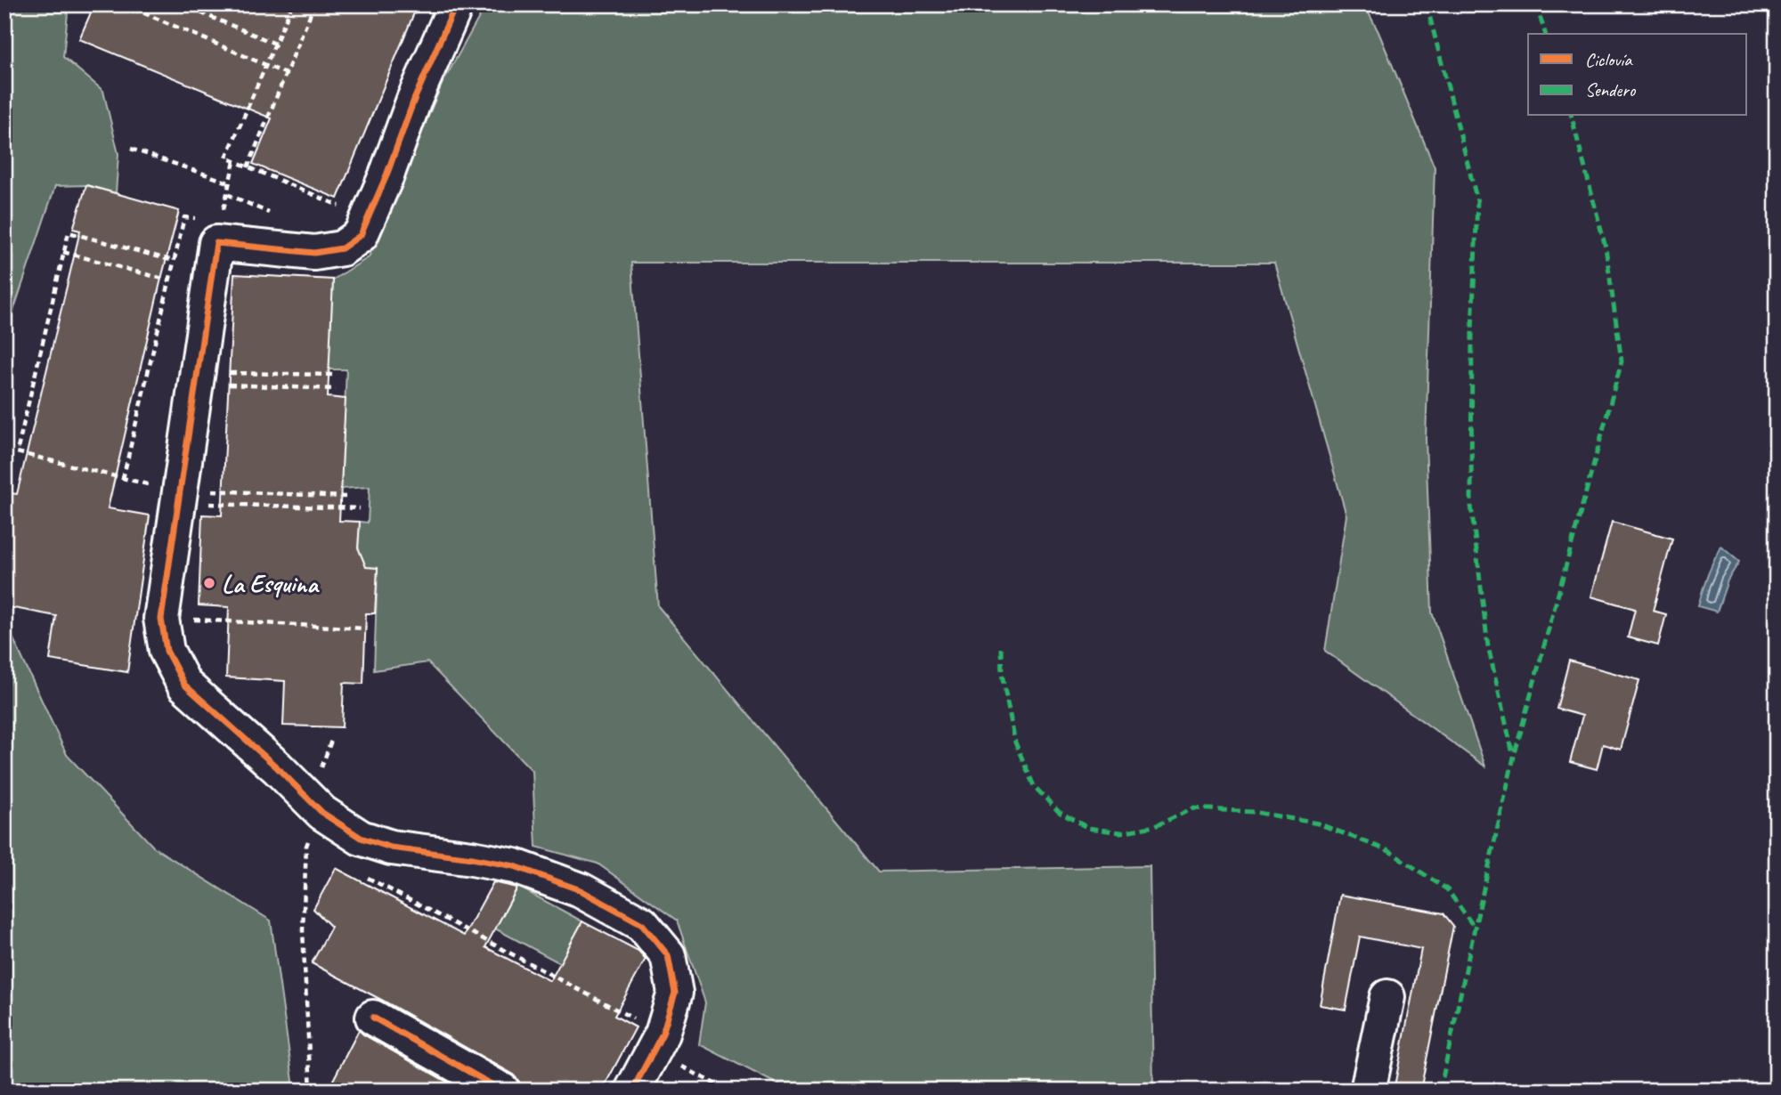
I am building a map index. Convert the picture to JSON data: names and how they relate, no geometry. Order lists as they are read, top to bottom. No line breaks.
{"places":["La Esquina"],"legend":["Ciclovía","Sendero"]}
